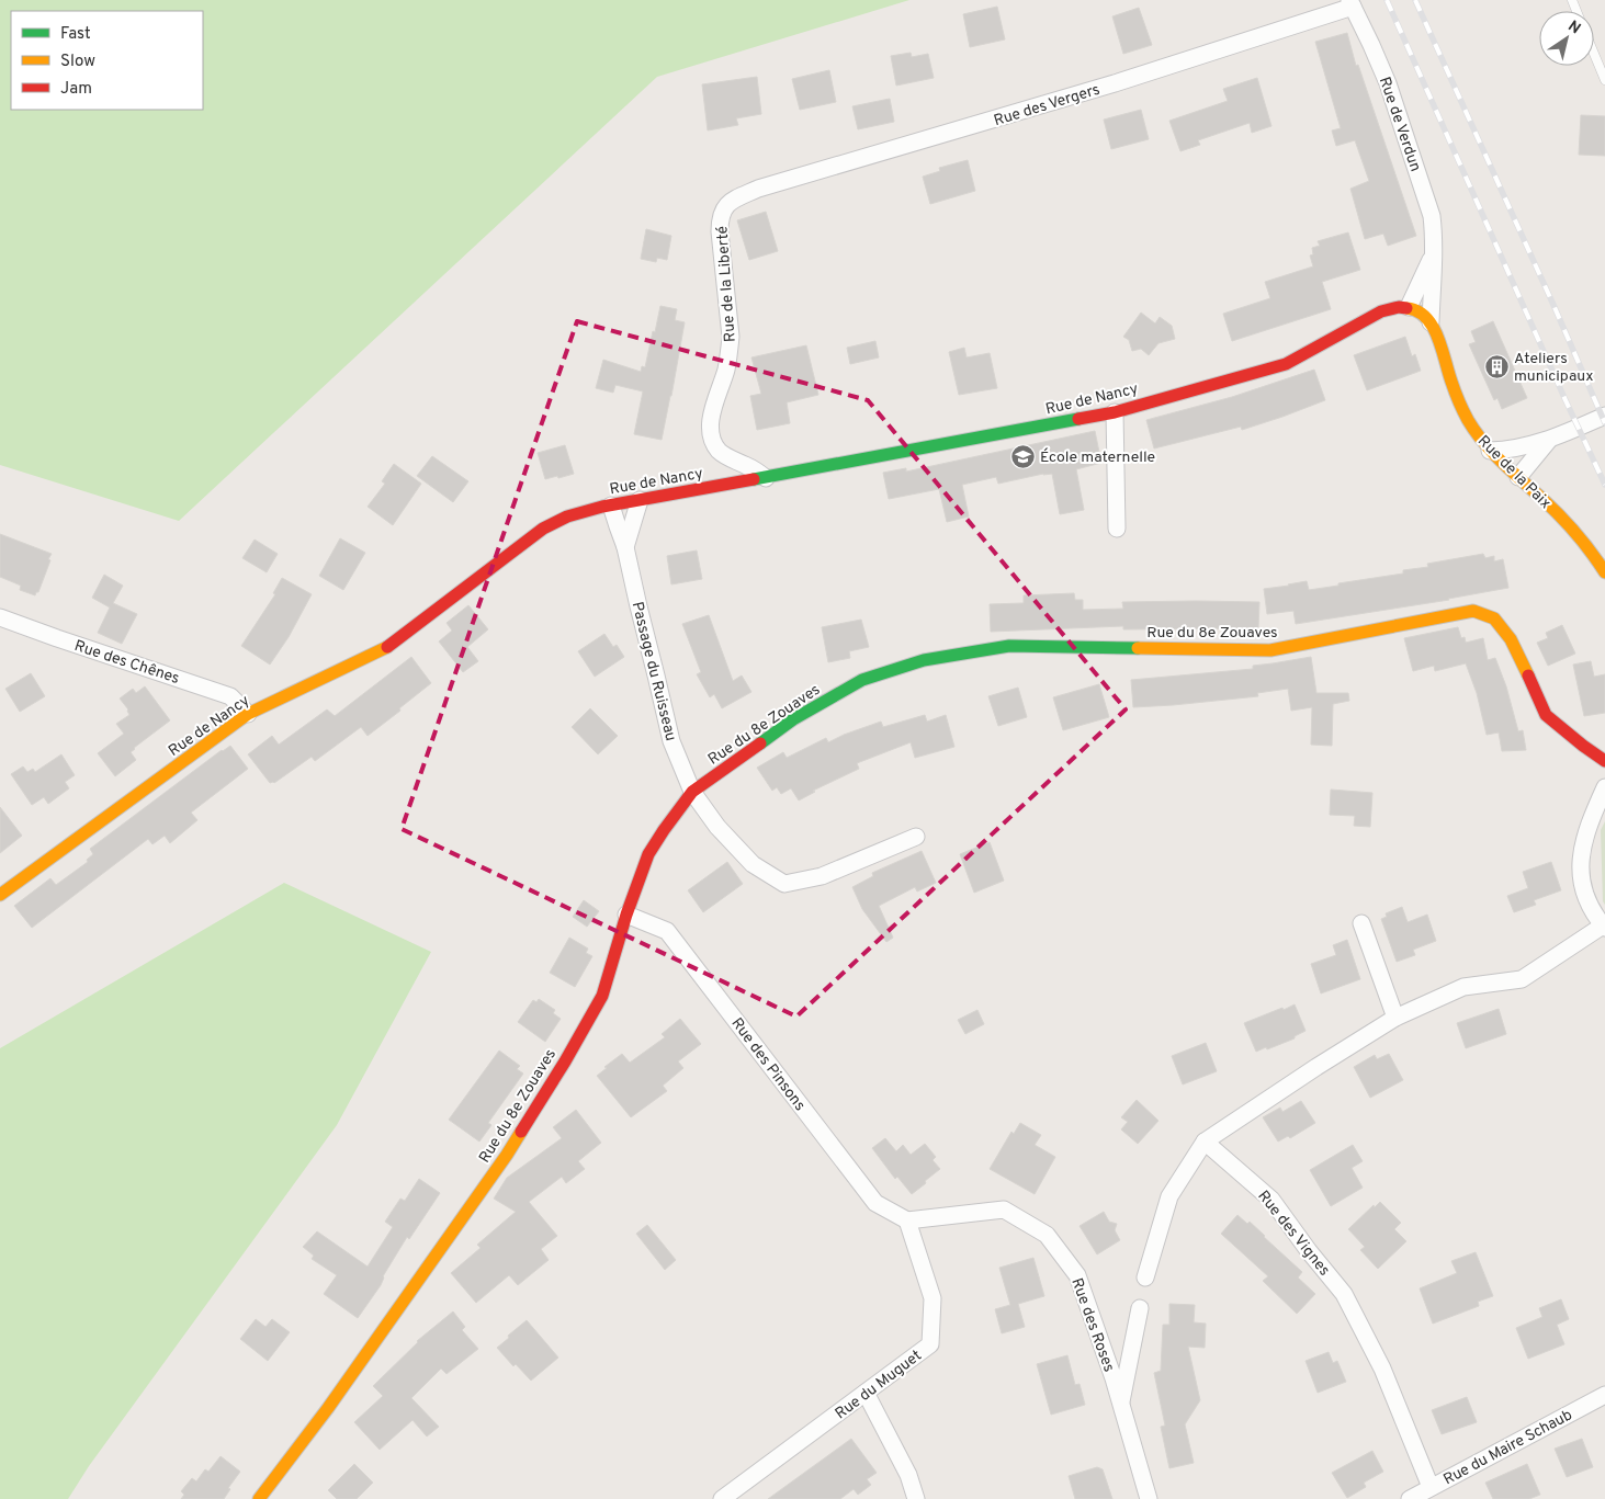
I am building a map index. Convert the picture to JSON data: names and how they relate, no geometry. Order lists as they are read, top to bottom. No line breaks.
{"streets":{"street":["Rue des Vergers","Rue de Verdun","Rue de la Liberté","Rue de Nancy","Rue de la Paix","Rue du 8e Zouaves","Rue des Chênes","Passage du Ruisseau","Rue des Pinsons","Rue des Vignes","Rue des Roses","Rue du Muguet","Rue du Maire Schaub"]},"crossings":[["Rue des Vergers","Rue de Verdun"],["Rue des Vergers","Rue de la Liberté"],["Rue de Verdun","Rue de Nancy"],["Rue de Verdun","Rue de la Paix"],["Rue de la Liberté","Rue de Nancy"],["Rue de Nancy","Rue des Chênes"],["Rue de Nancy","Passage du Ruisseau"],["Rue du 8e Zouaves","Passage du Ruisseau"],["Rue du 8e Zouaves","Rue des Pinsons"],["Rue des Pinsons","Rue des Roses"],["Rue des Pinsons","Rue du Muguet"],["Rue des Vignes","Rue du Maire Schaub"],["Rue des Roses","Rue du Muguet"]],"places":{"building":["Ateliers municipaux"],"school or university":["École maternelle"]},"legend":["Fast","Slow","Jam"],"north":"top right"}
